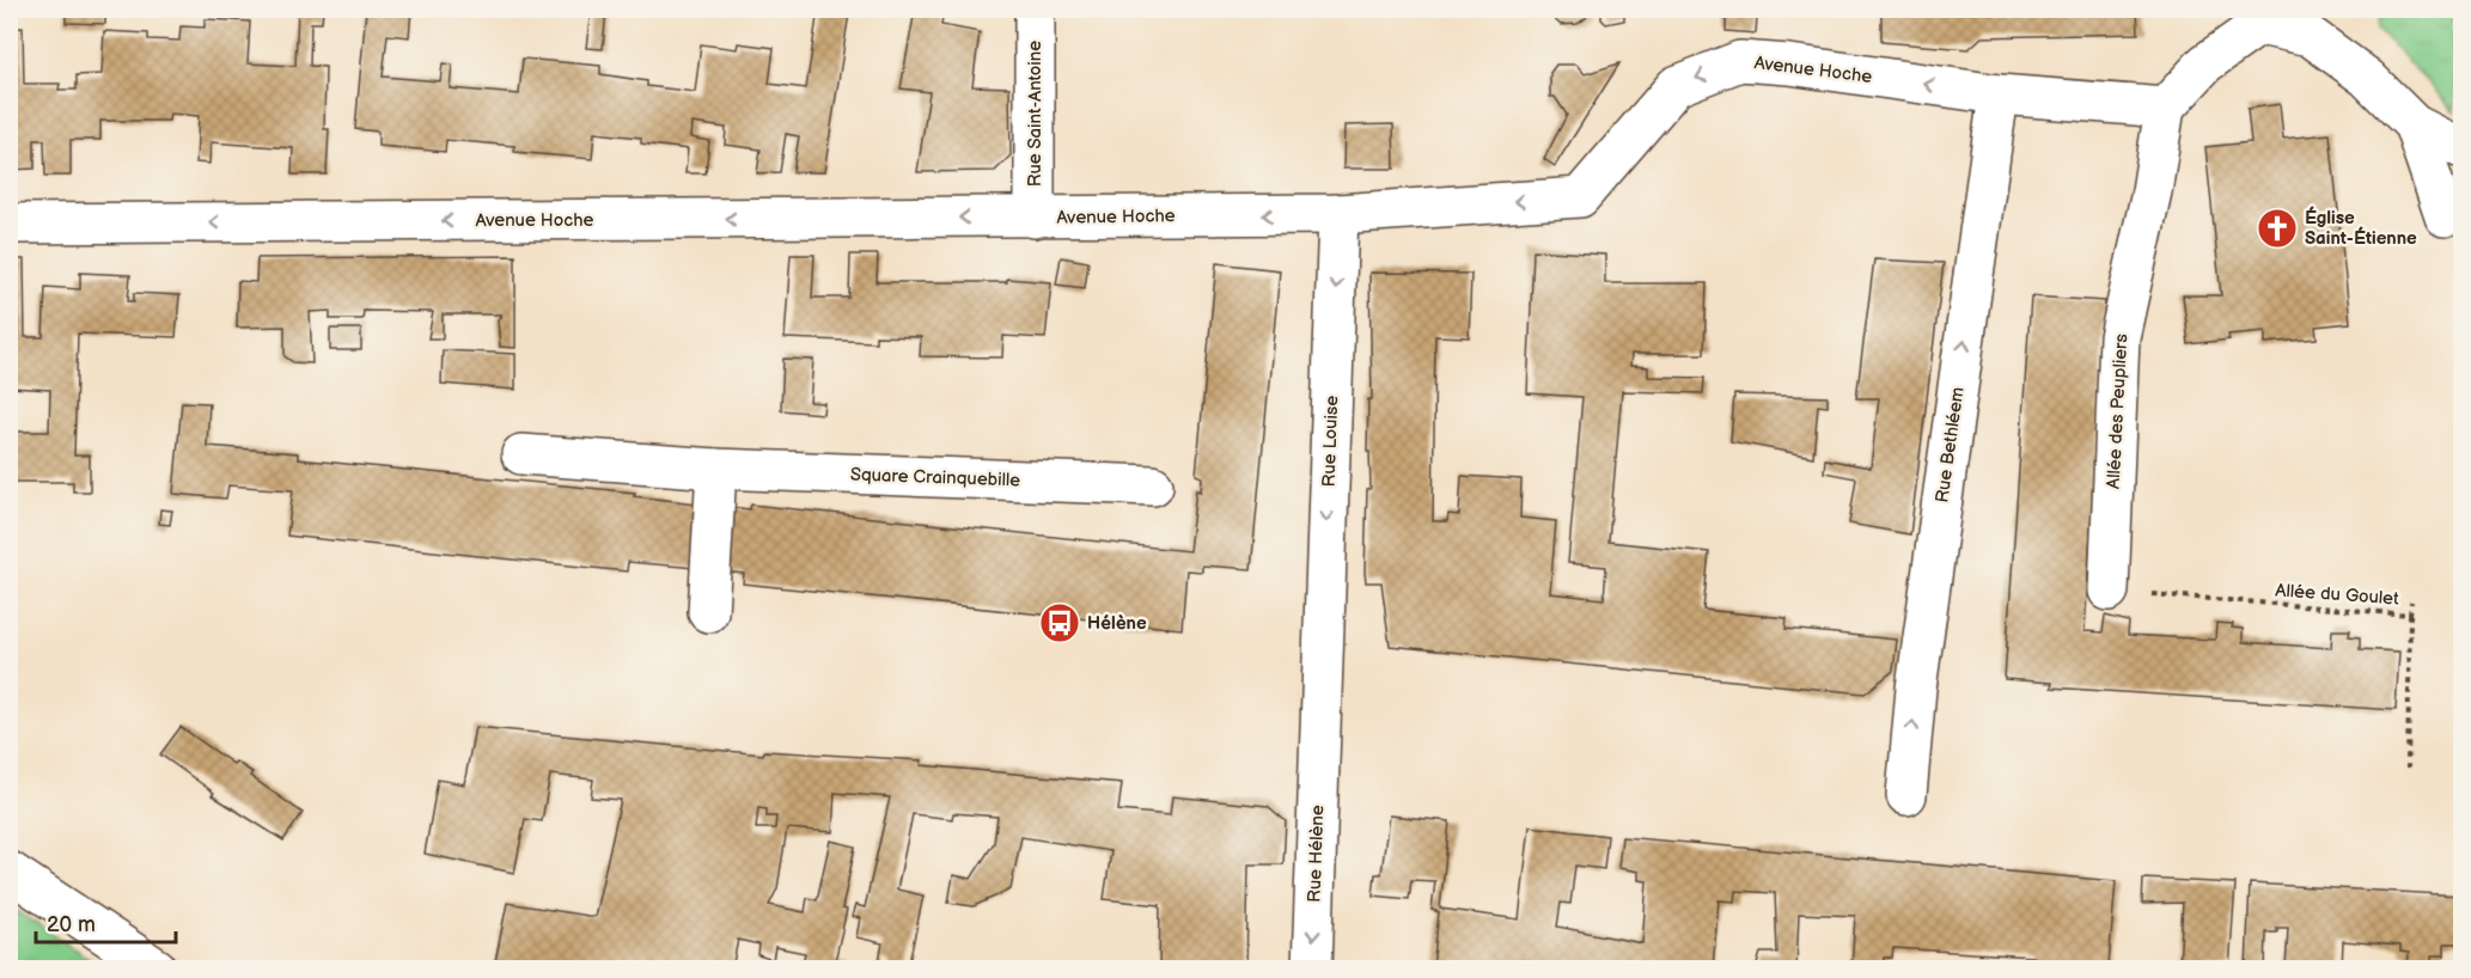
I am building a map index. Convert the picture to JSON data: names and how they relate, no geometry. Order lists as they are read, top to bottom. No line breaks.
{"streets":{"street":["Avenue Hoche","Rue Saint-Antoine","Allée des Peupliers","Rue Louise","Rue Bethléem","Square Crainquebille","Rue Hélène"],"path":["Allée du Goulet"]},"crossings":[["Avenue Hoche","Rue Saint-Antoine"],["Avenue Hoche","Allée des Peupliers"],["Avenue Hoche","Rue Louise"],["Avenue Hoche","Rue Bethléem"],["Allée des Peupliers","Allée du Goulet"],["Rue Louise","Rue Hélène"]],"one_way":["Avenue Hoche","Rue Louise","Rue Bethléem","Rue Hélène"],"places":{"church":["Église Saint-Étienne"],"bus stop":["Hélène"]},"scale_bar":"20 m"}
